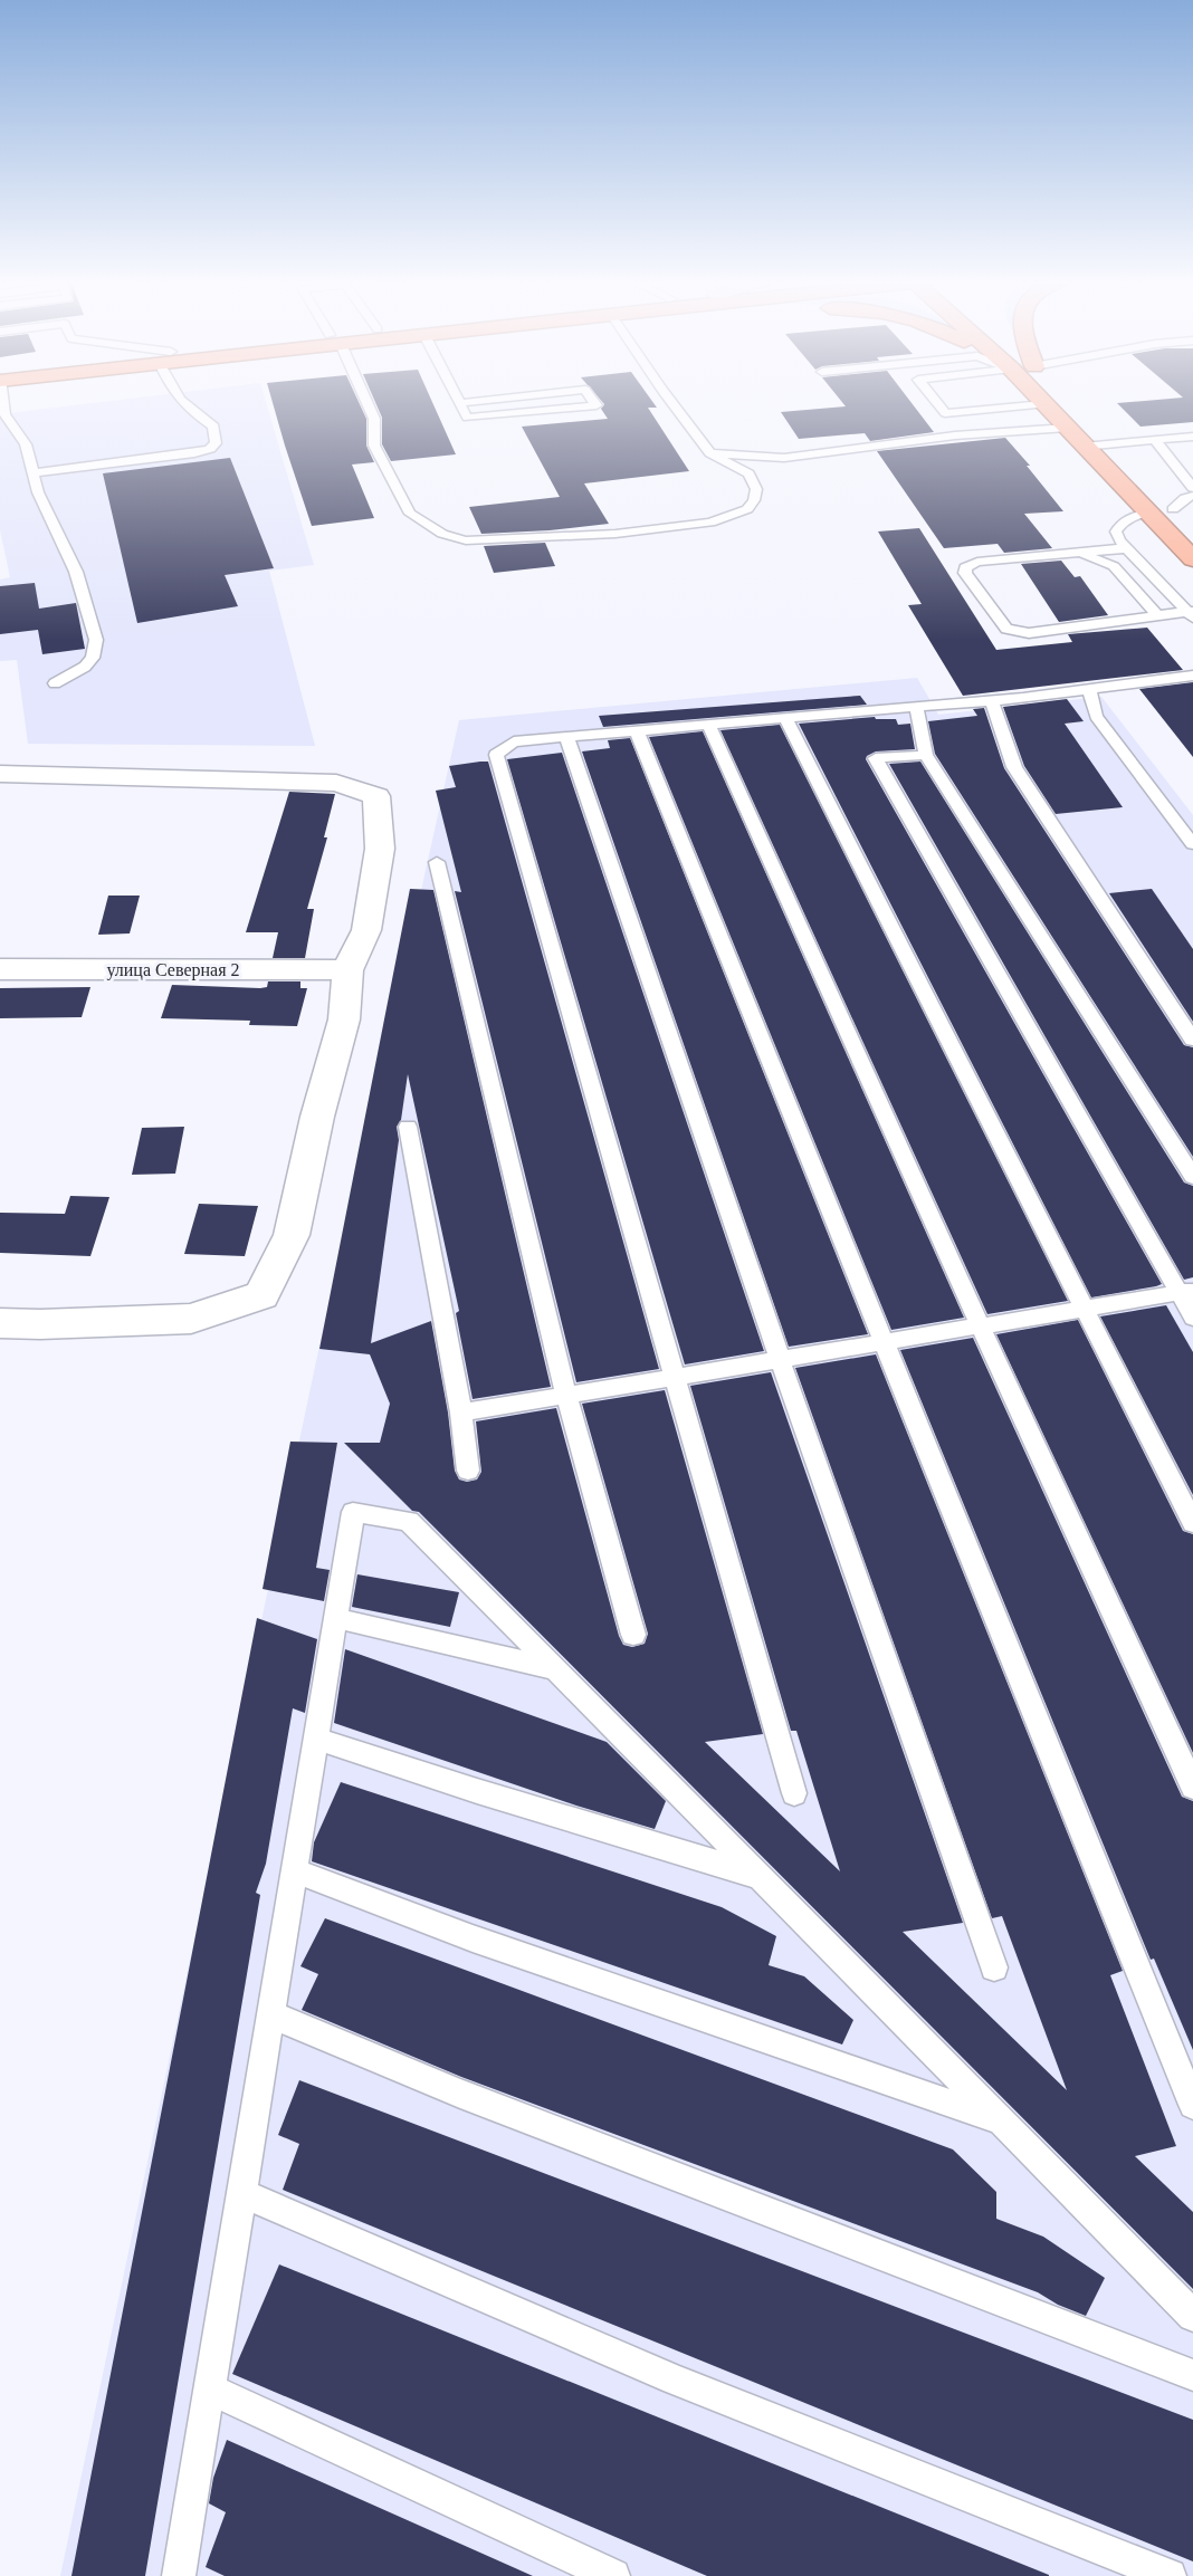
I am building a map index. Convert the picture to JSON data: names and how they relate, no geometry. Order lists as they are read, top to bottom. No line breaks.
{"streets":{"street":["улица Северная 2"]}}
